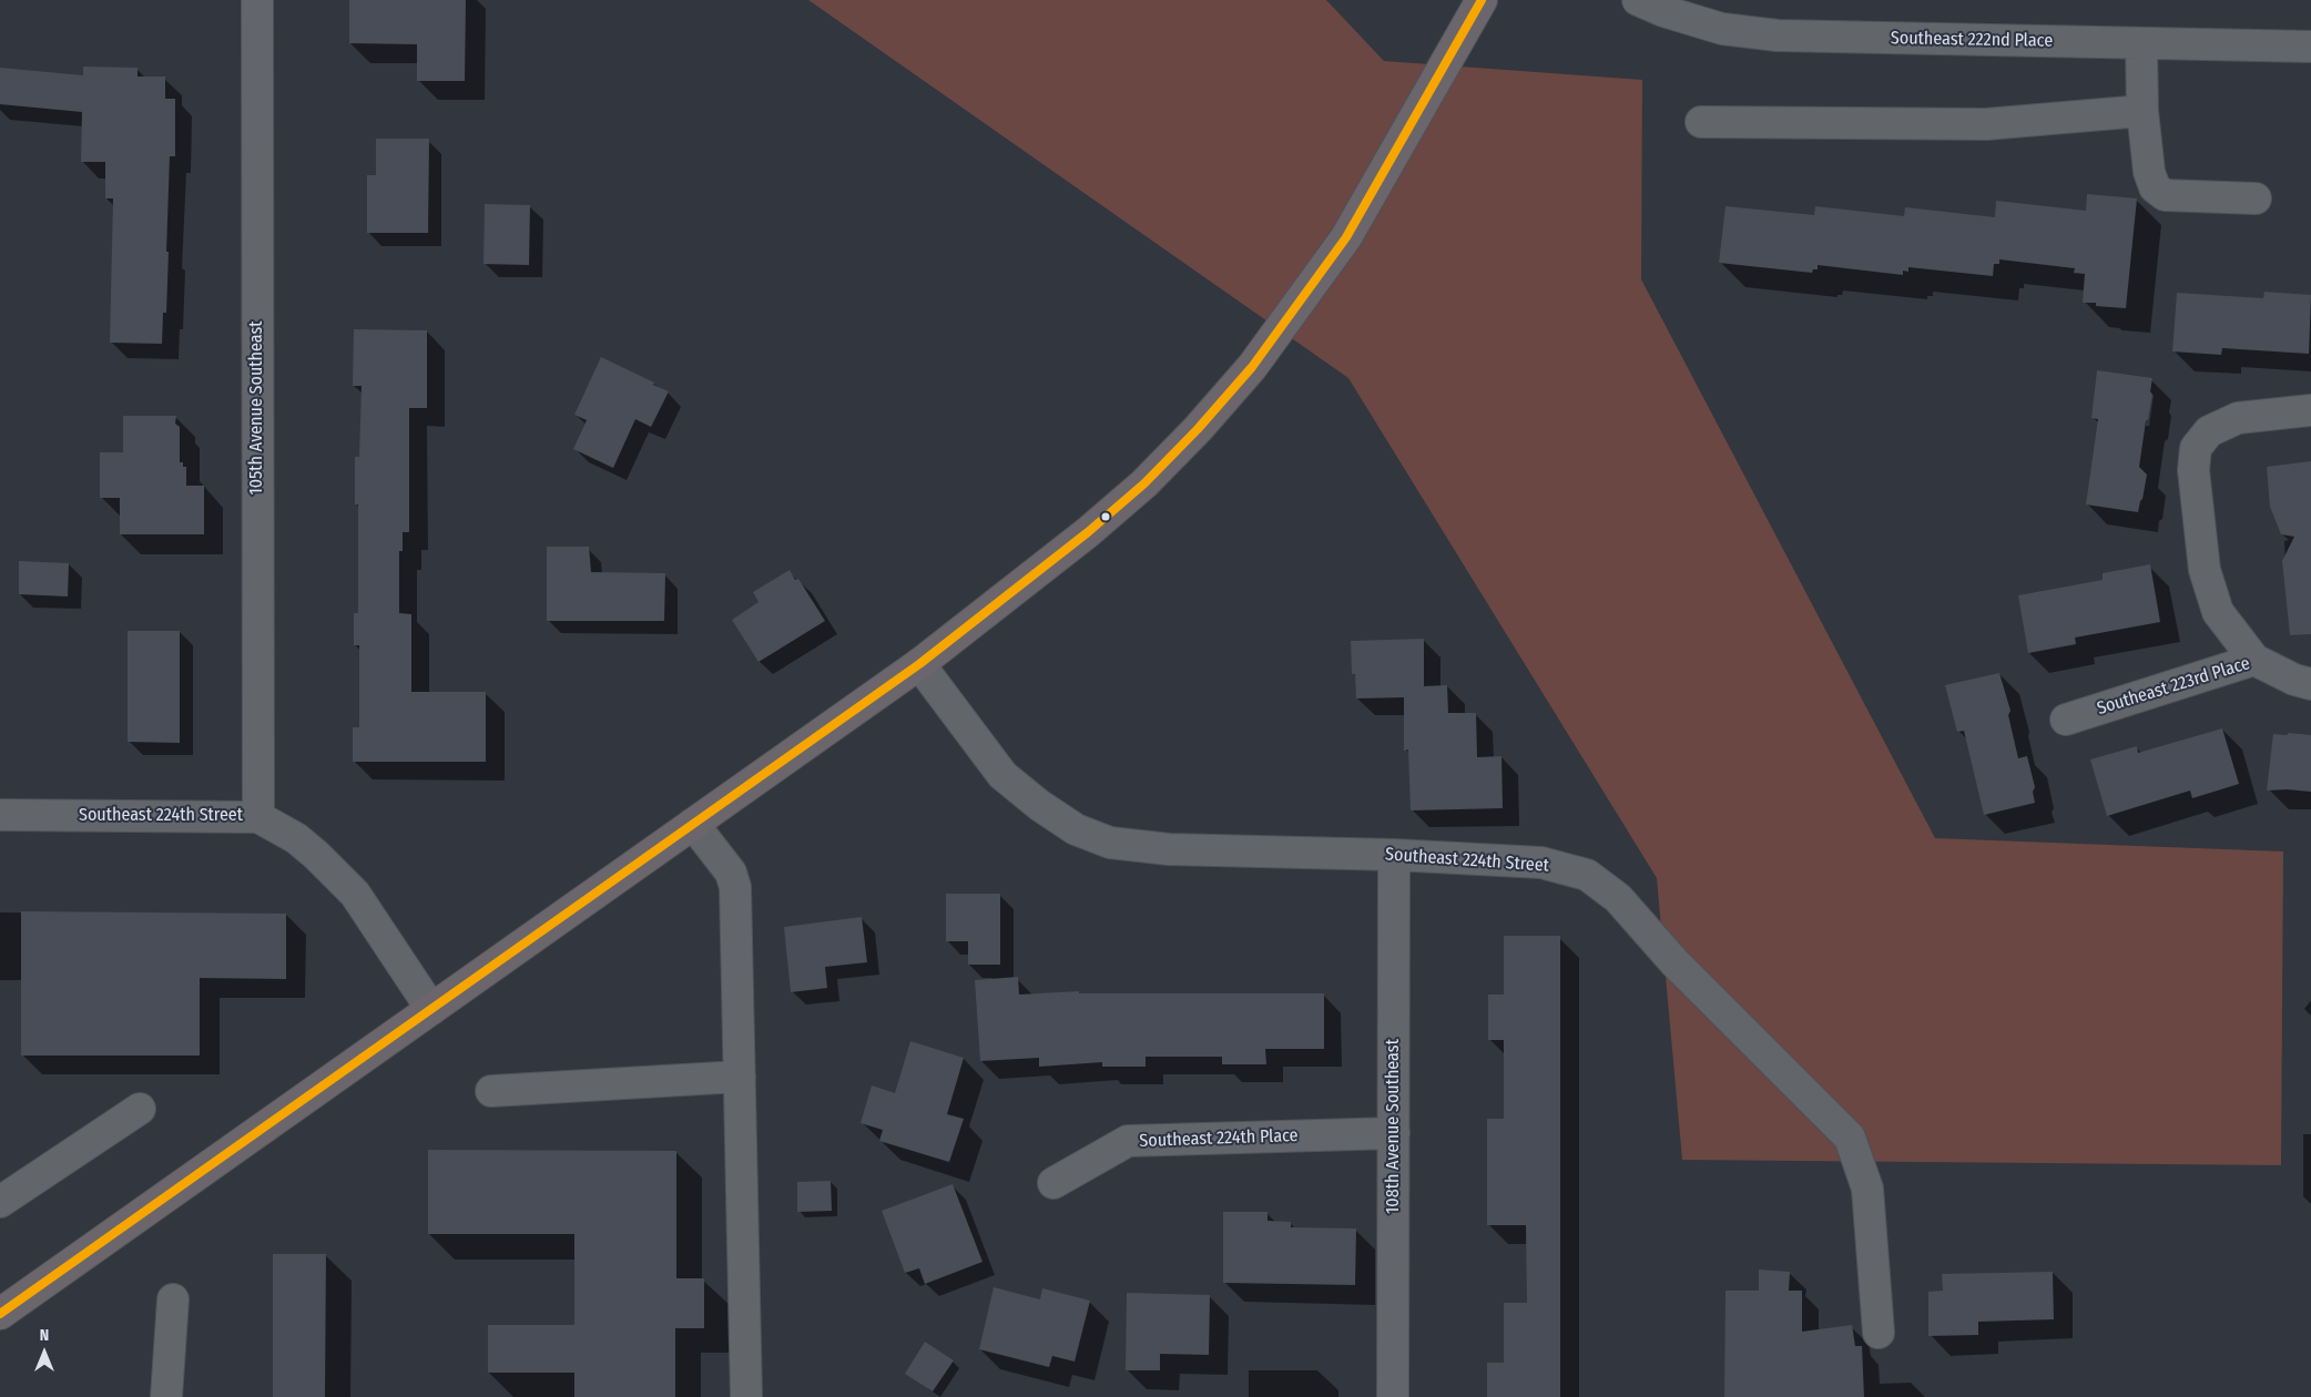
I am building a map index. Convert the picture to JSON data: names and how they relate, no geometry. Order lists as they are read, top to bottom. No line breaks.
{"streets":{"street":["Southeast 222nd Place","105th Avenue Southeast","Southeast 223rd Place","Southeast 224th Street","108th Avenue Southeast","Southeast 224th Place"]},"crossings":[["105th Avenue Southeast","Southeast 224th Street"],["Southeast 224th Street","108th Avenue Southeast"],["108th Avenue Southeast","Southeast 224th Place"]],"north":"top"}
